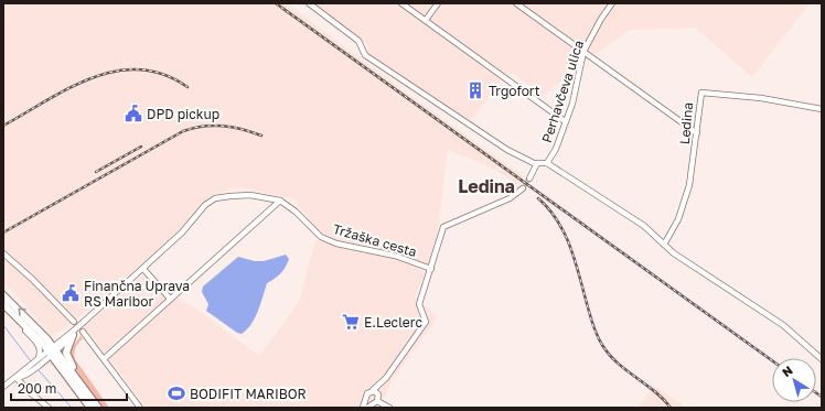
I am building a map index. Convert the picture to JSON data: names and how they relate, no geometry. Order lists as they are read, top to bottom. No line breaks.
{"streets":{"street":["Perhavčeva ulica","Ledina","Tržaška cesta"]},"districts":["Ledina"],"places":{"building":["Trgofort"],"public building":["DPD pickup","Finančna Uprava RS Maribor"],"supermarket":["E.Leclerc"],"sports":["BODIFIT MARIBOR"]},"scale_bar":"200 m","north":"top left"}
